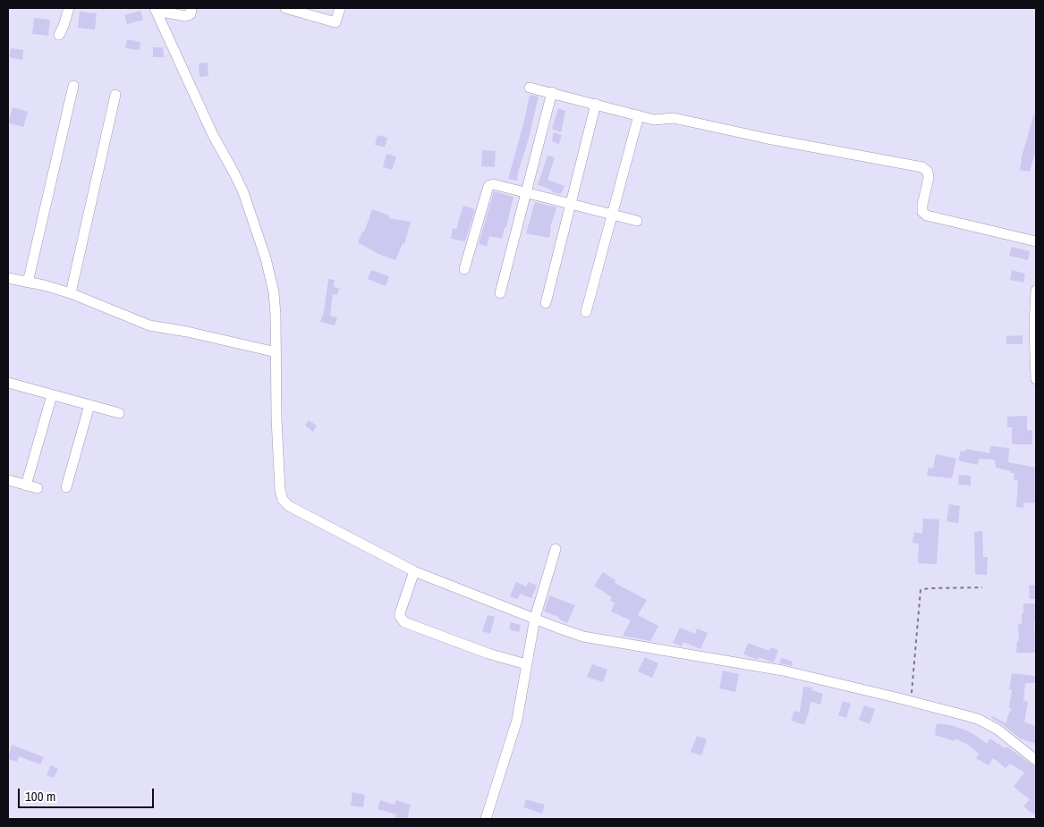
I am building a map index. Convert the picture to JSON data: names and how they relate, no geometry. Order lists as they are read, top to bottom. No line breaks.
{"scale_bar":"100 m"}
